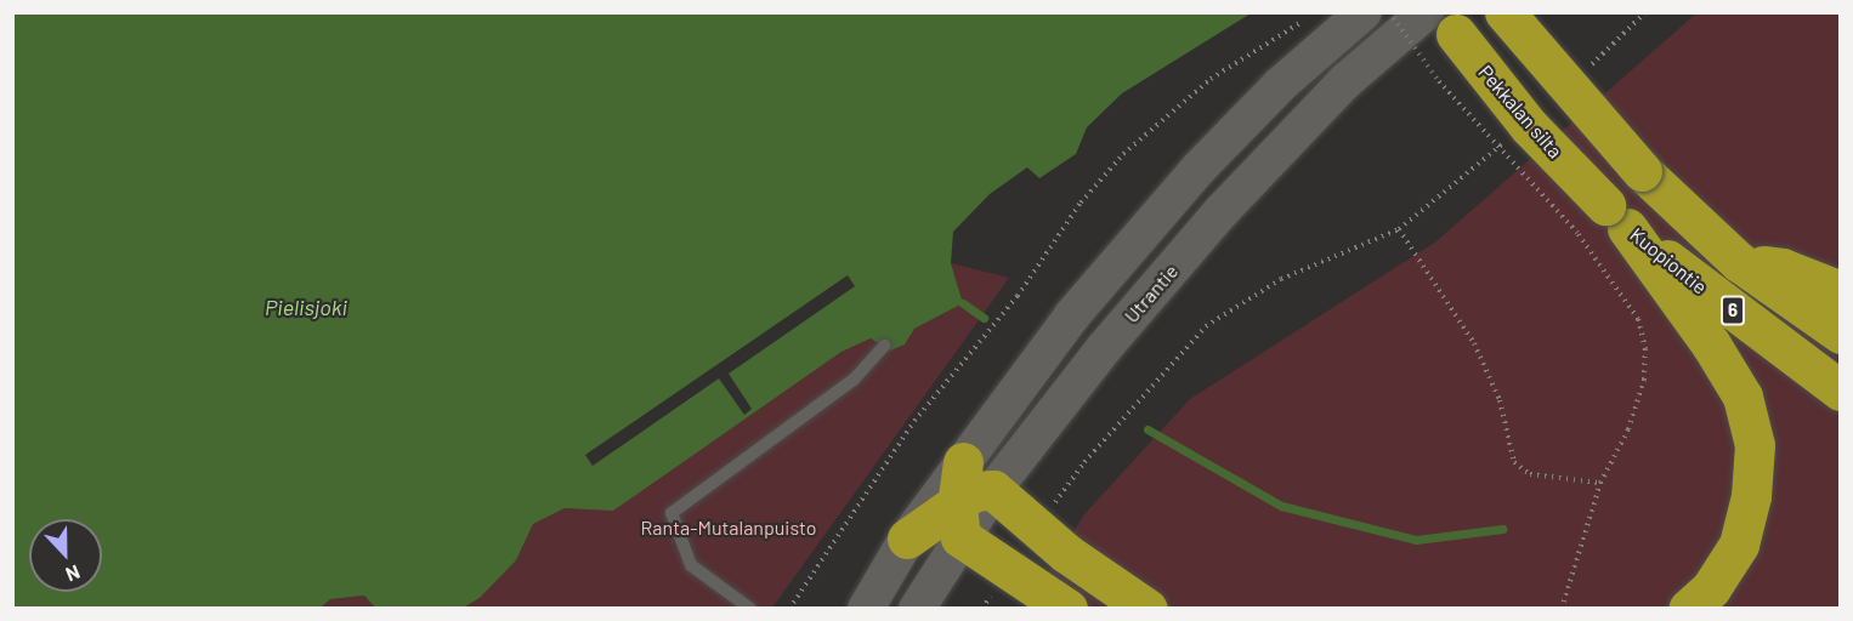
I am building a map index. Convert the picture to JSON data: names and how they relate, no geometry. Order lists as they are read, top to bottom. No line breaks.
{"streets":{"highway":["Pekkalan silta","Kuopiontie","6"],"main road":["Utrantie"]},"crossings":[["Pekkalan silta","Kuopiontie"]],"water":["Pielisjoki"],"parks":["Ranta-Mutalanpuisto"],"north":"bottom"}
